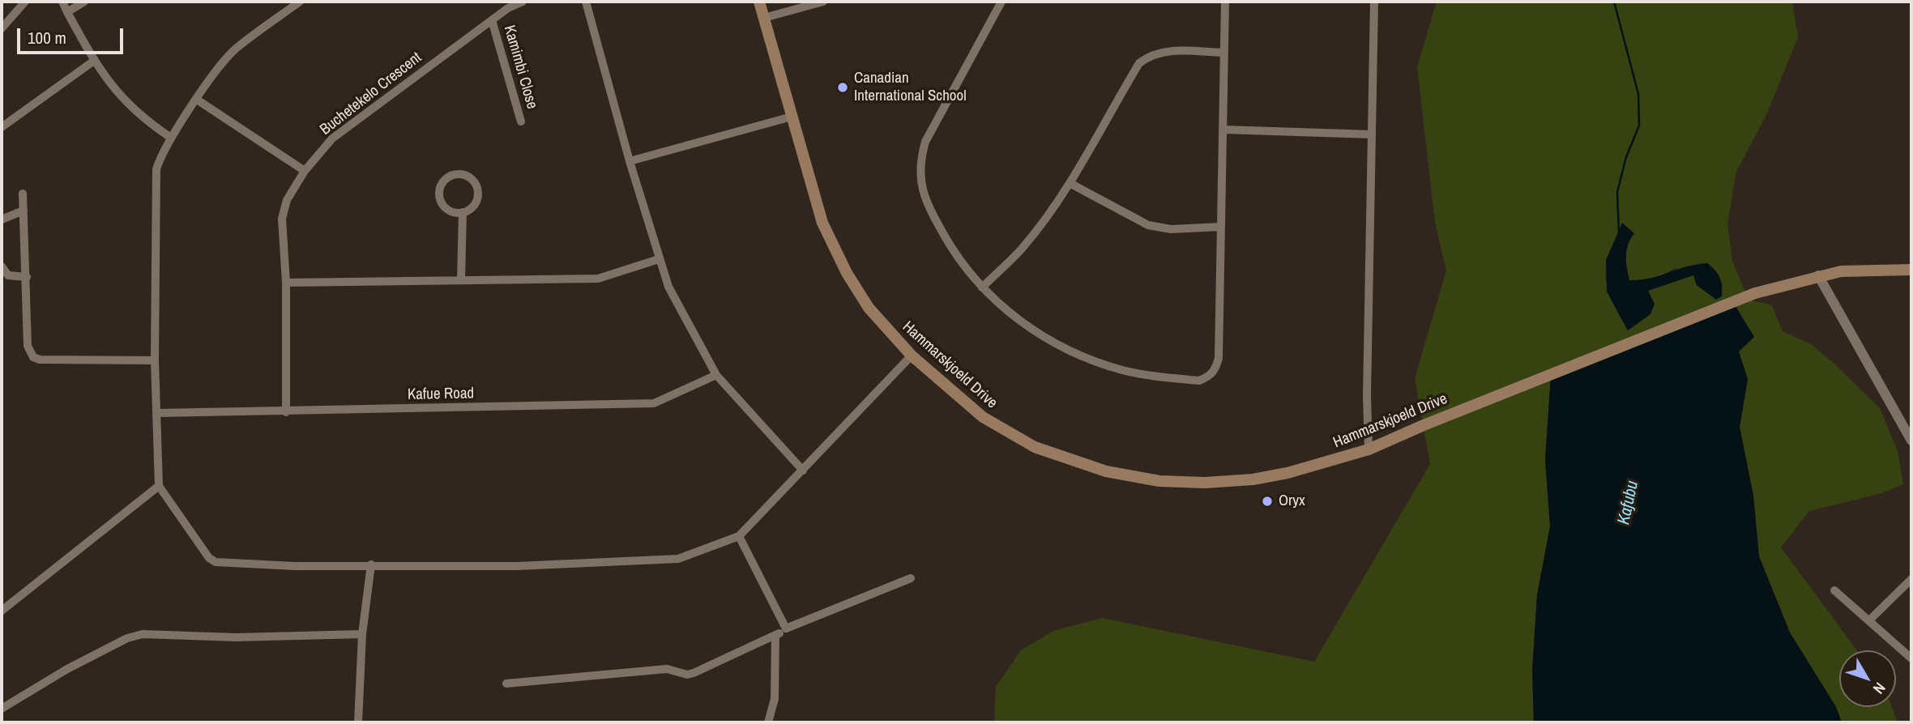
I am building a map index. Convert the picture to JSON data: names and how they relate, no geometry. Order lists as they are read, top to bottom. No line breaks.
{"streets":{"main road":["Hammarskjoeld Drive"],"street":["Kamimbi Close","Buchetekelo Crescent","Kafue Road"]},"crossings":[["Kamimbi Close","Buchetekelo Crescent"],["Buchetekelo Crescent","Kafue Road"]],"water":["Kafubu"],"places":["Canadian International School","Oryx"],"scale_bar":"100 m","north":"bottom right"}
